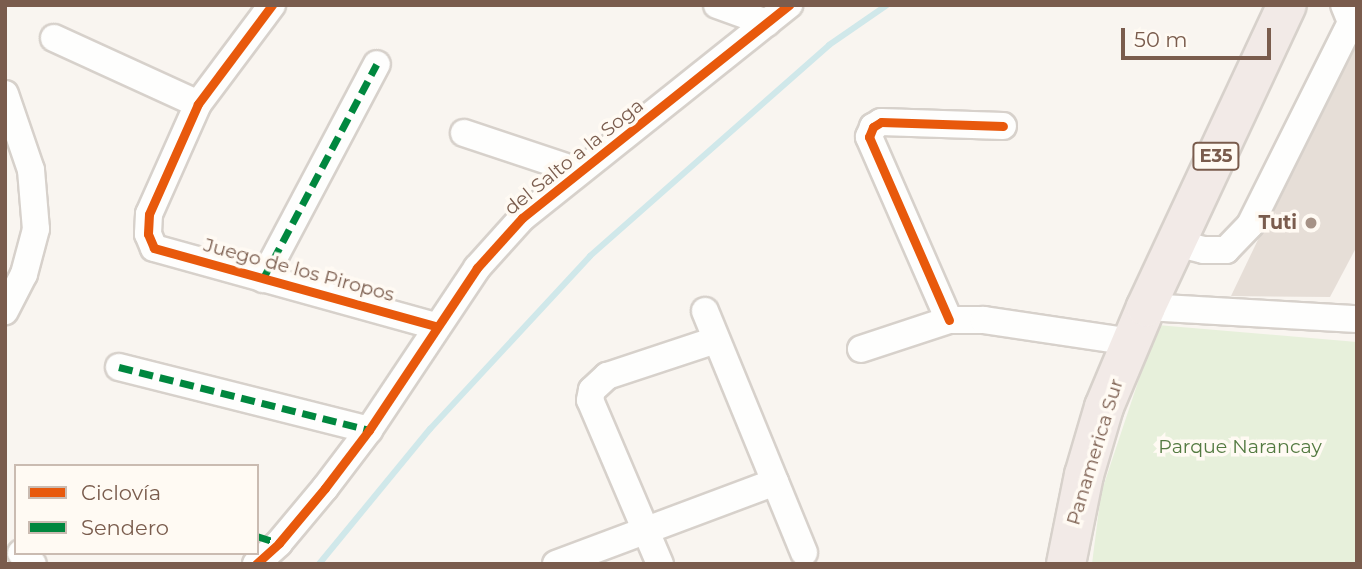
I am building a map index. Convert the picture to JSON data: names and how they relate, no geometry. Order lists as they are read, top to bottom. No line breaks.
{"streets":{"highway":["E35","Panamerica Sur"],"street":["del Salto a la Soga","Juego de los Piropos"]},"crossings":[["E35","Panamerica Sur"],["del Salto a la Soga","Juego de los Piropos"]],"parks":["Parque Narancay"],"places":["Tuti"],"legend":["Ciclovía","Sendero"],"scale_bar":"50 m"}
